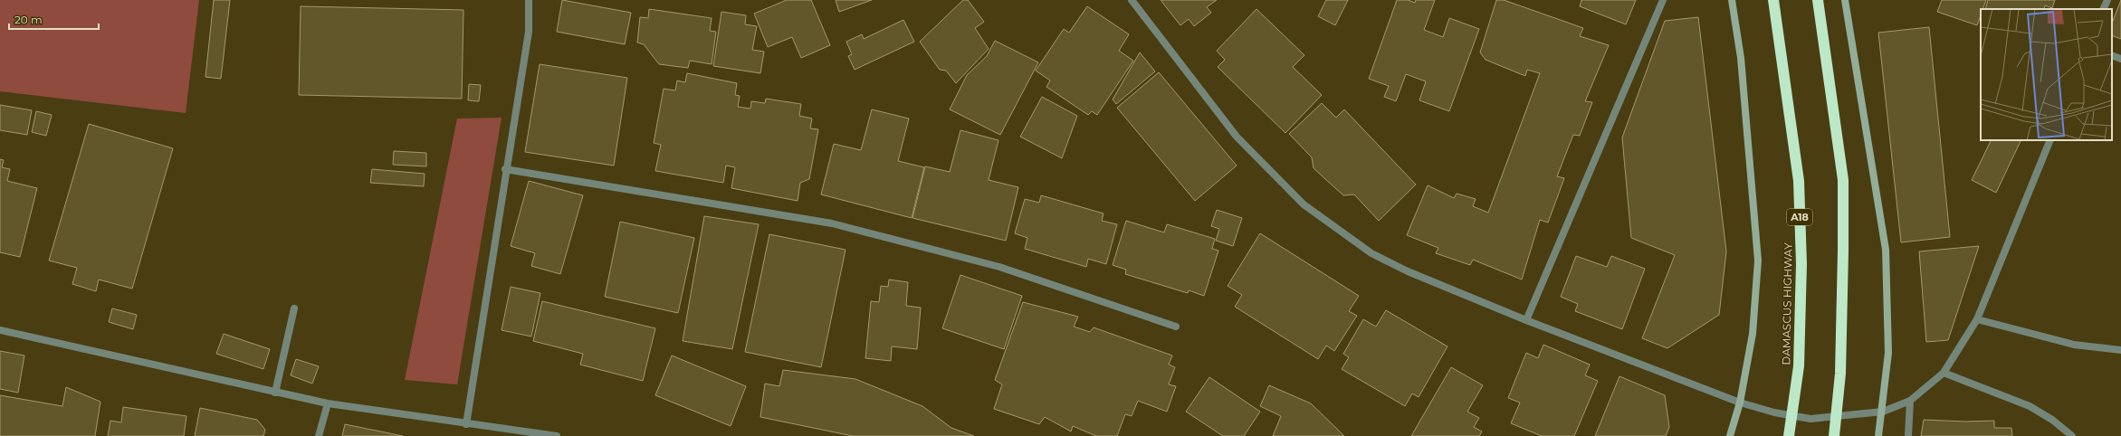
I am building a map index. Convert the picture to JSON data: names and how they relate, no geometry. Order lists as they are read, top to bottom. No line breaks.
{"streets":{"highway":["A18","DAMASCUS HIGHWAY"]},"scale_bar":"20 m"}
